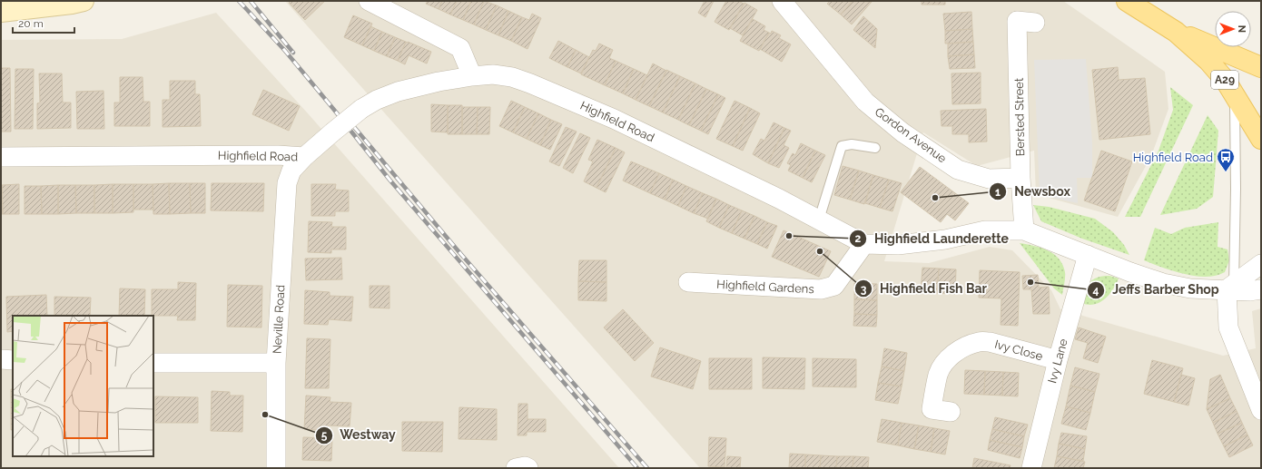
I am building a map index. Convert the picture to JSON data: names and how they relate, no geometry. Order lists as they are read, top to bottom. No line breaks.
{"streets":{"main road":["A29"],"street":["Bersted Street","Highfield Road","Gordon Avenue","Highfield Gardens","Neville Road","Ivy Close","Ivy Lane"]},"crossings":[["Bersted Street","Highfield Road"],["Bersted Street","Gordon Avenue"],["Highfield Road","Highfield Gardens"],["Highfield Road","Neville Road"],["Highfield Road","Ivy Lane"],["Ivy Close","Ivy Lane"]],"places":{"bus stop":["Highfield Road"],"other":["Newsbox","Highfield Launderette","Highfield Fish Bar","Jeffs Barber Shop","Westway"]},"scale_bar":"20 m","north":"right"}
